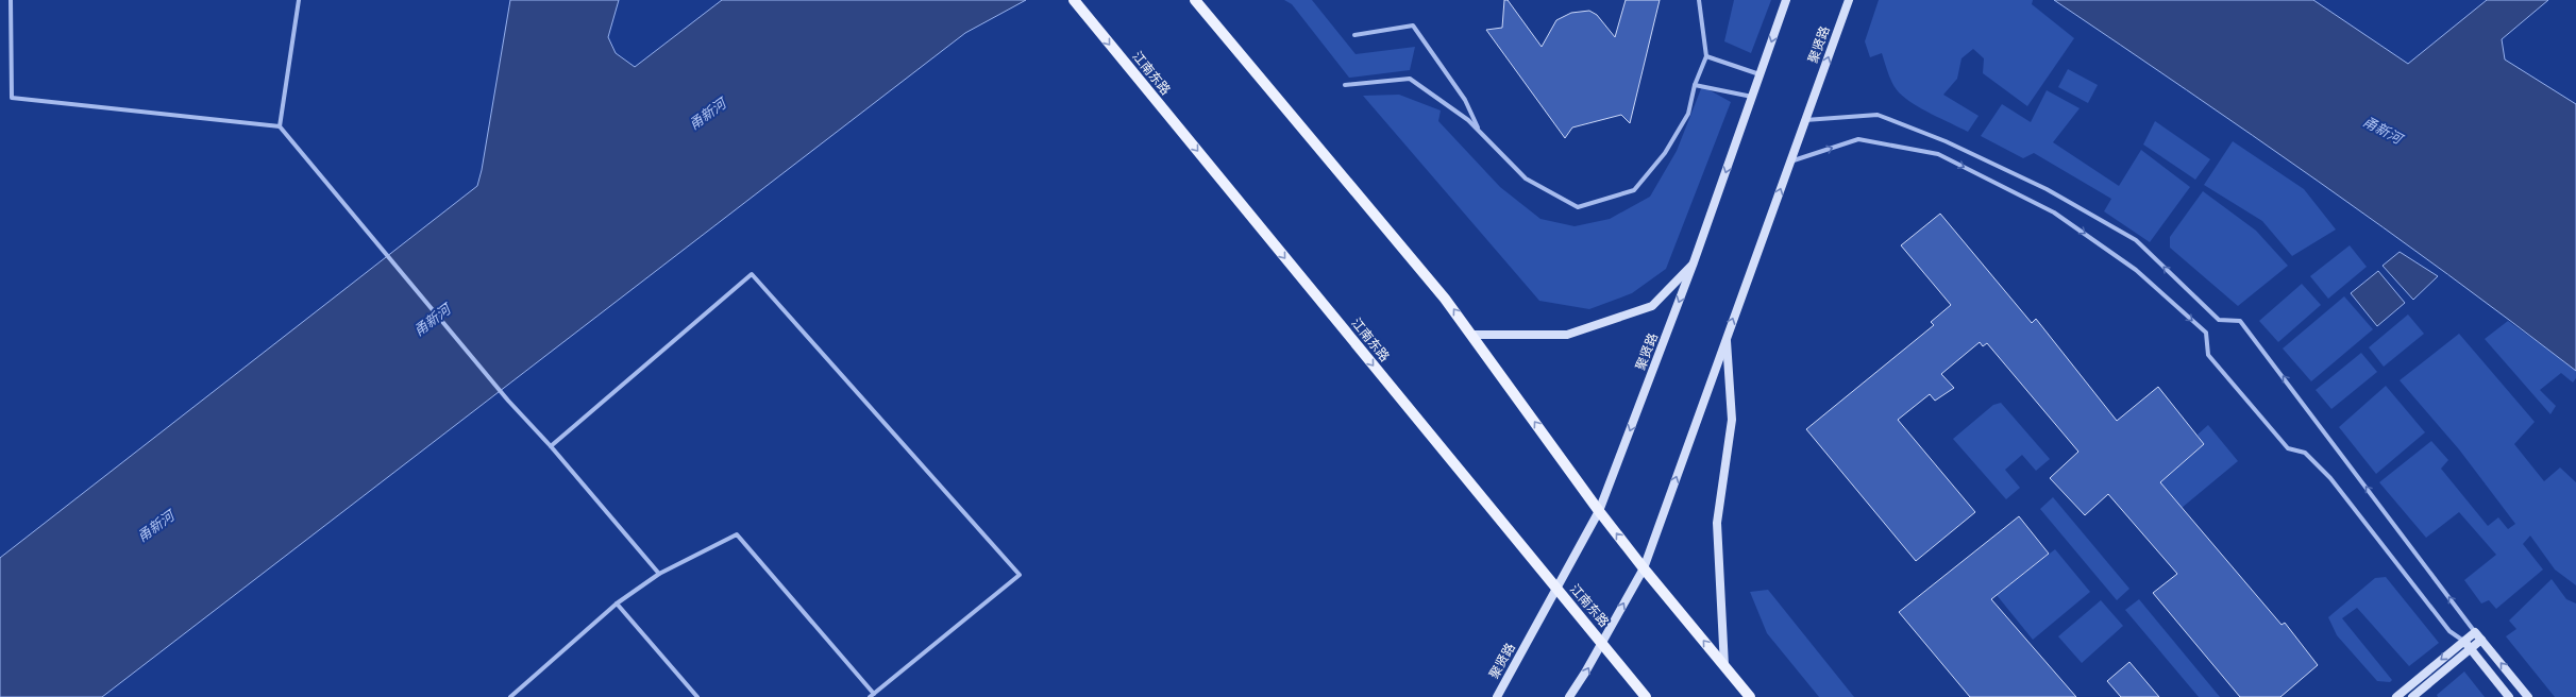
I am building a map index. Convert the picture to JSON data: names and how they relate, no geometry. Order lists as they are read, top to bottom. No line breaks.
{"streets":{"main road":["聚贤路","江南东路"]},"crossings":[["聚贤路","江南东路"]],"water":["甬新河"]}
